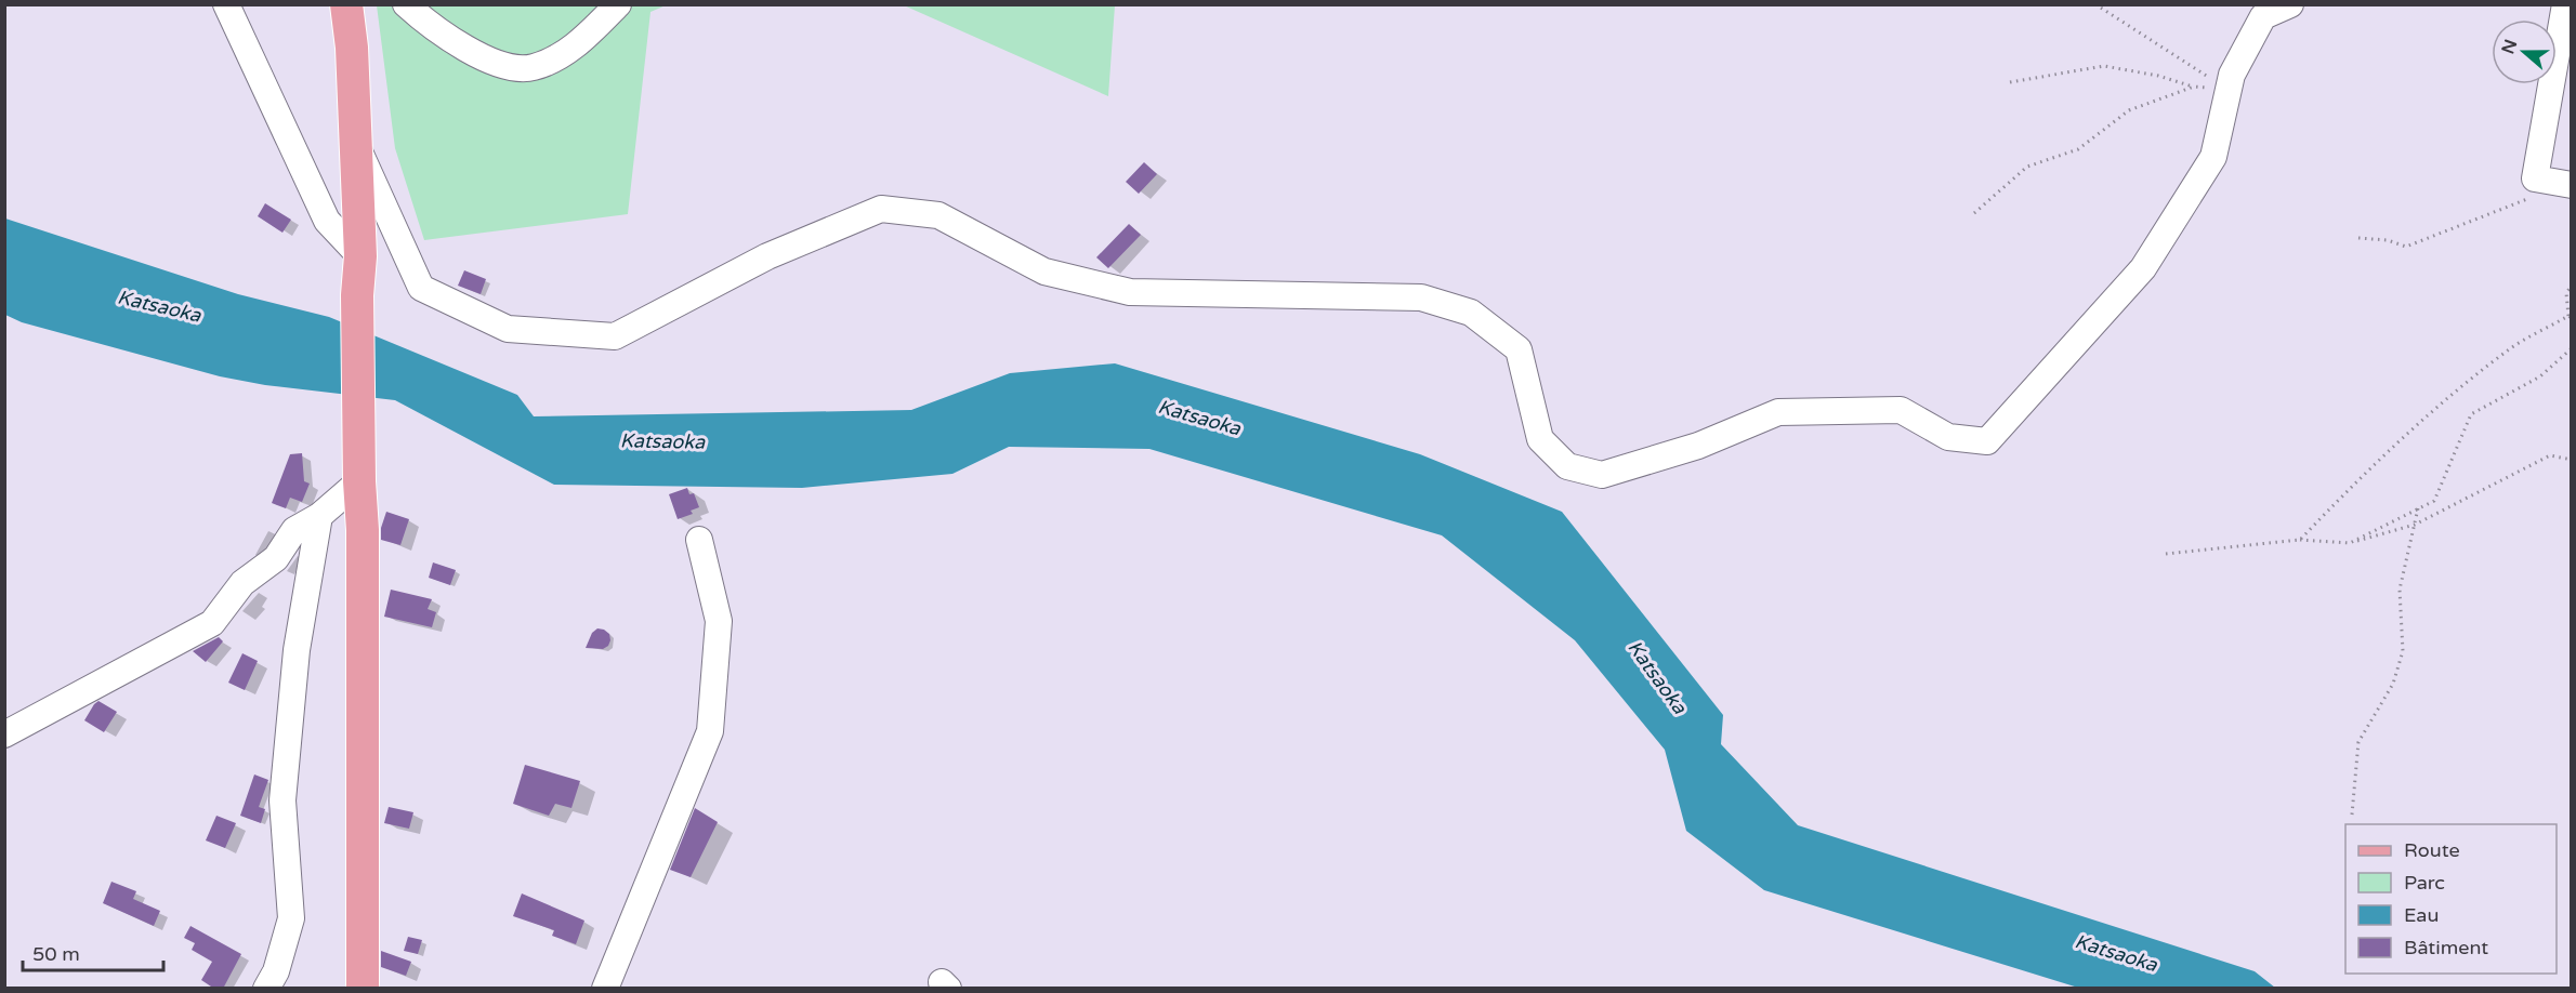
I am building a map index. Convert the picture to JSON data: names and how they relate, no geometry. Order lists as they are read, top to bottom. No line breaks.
{"water":["Katsaoka"],"legend":["Route","Parc","Eau","Bâtiment"],"scale_bar":"50 m","north":"left"}
